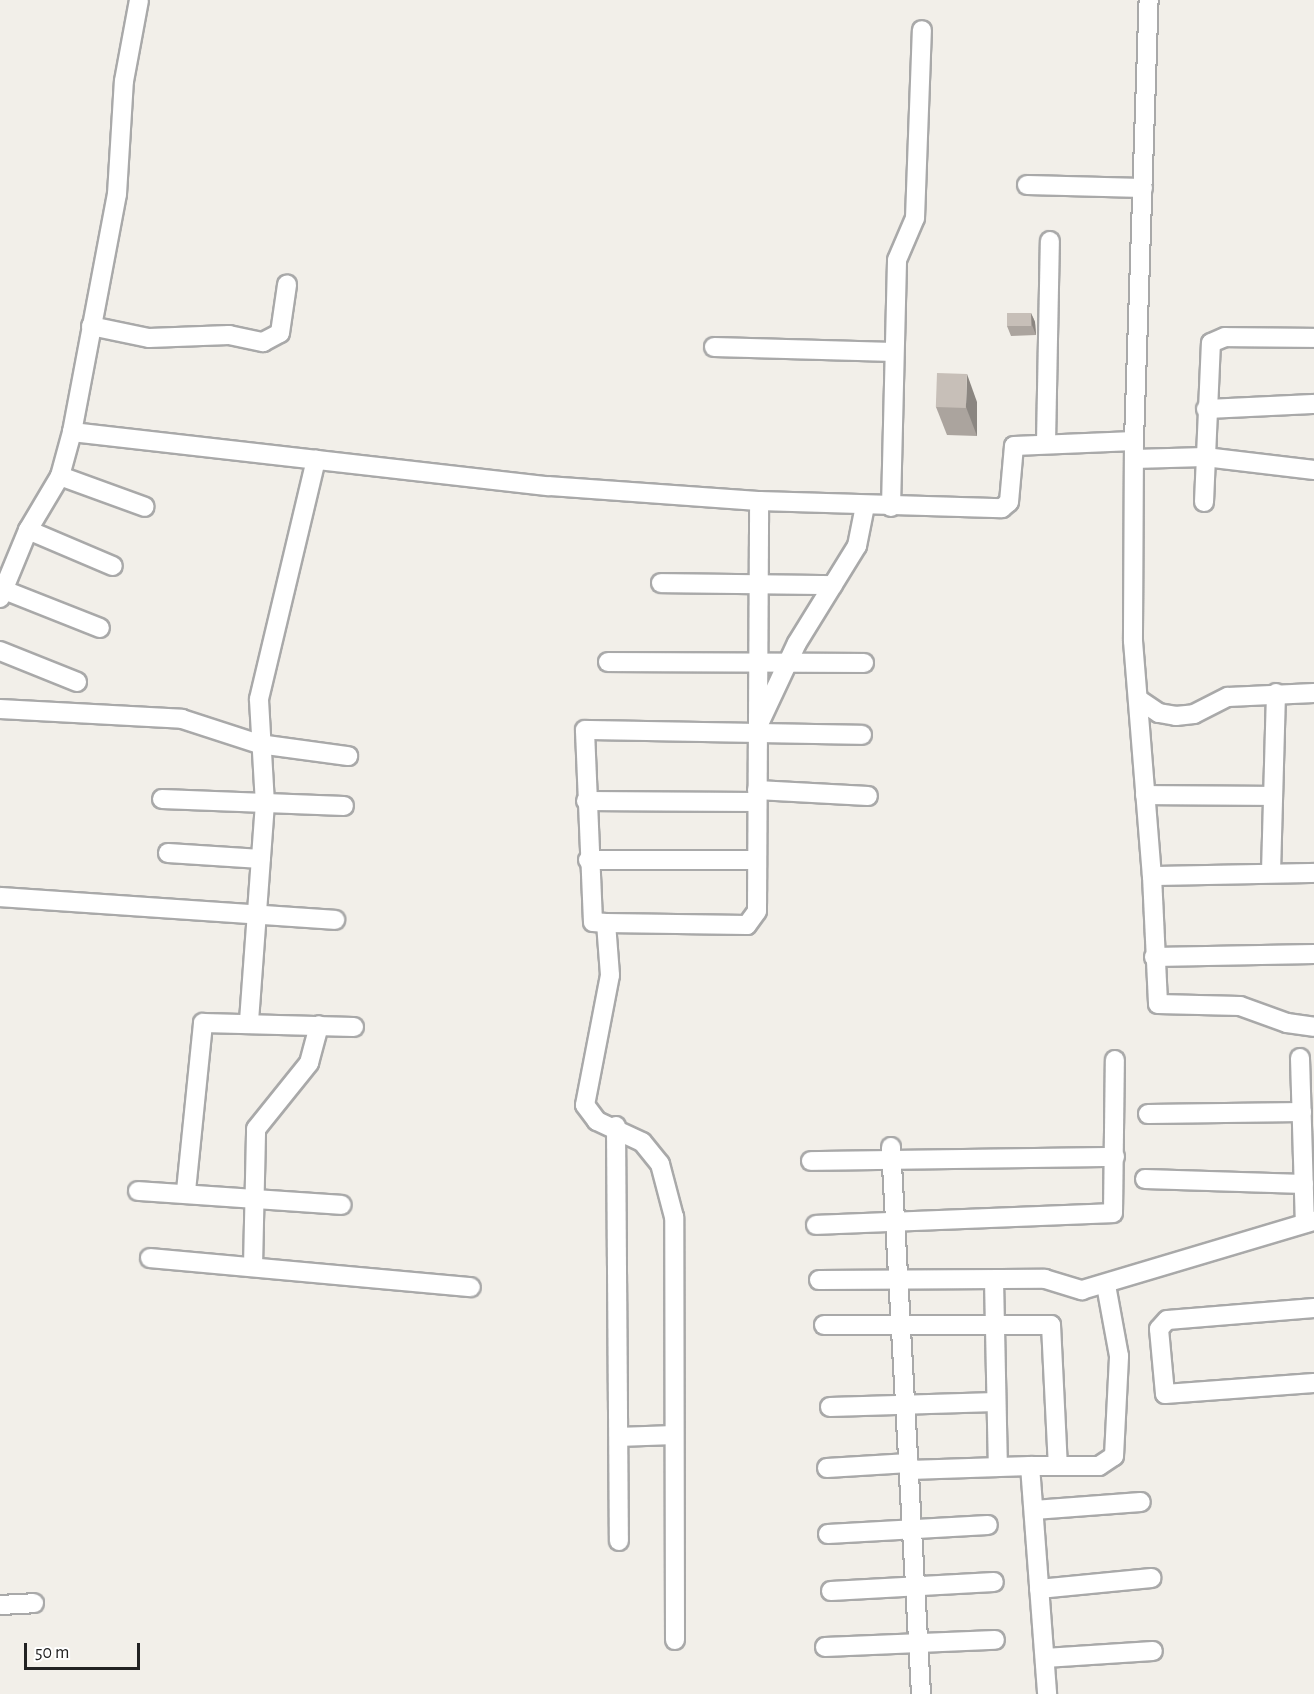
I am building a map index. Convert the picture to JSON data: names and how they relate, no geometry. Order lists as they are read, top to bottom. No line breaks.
{"scale_bar":"50 m"}
